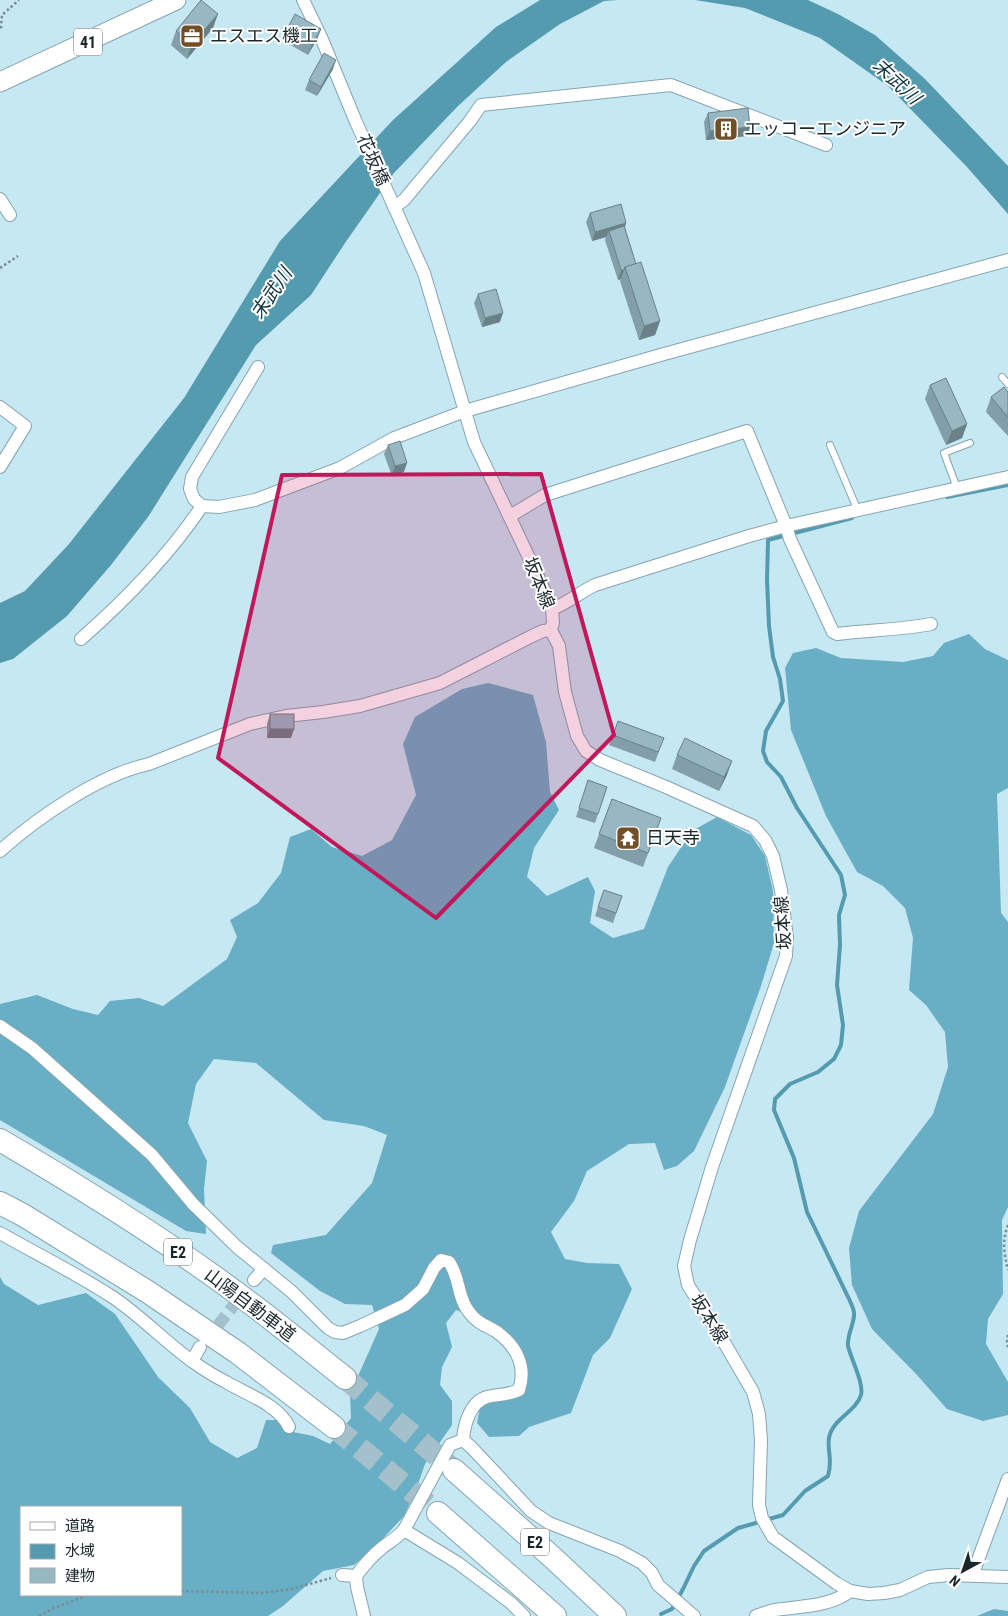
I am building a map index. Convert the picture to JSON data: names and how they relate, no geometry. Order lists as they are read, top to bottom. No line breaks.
{"streets":{"highway":["E2","山陽自動車道"],"main road":["41"],"street":["花坂橋","坂本線"]},"crossings":[["花坂橋","坂本線"]],"water":["末武川"],"places":{"office":["エスエス機工"],"building":["エッコーエンジニア"],"temple":["日天寺"]},"legend":["道路","水域","建物"],"north":"bottom left"}
